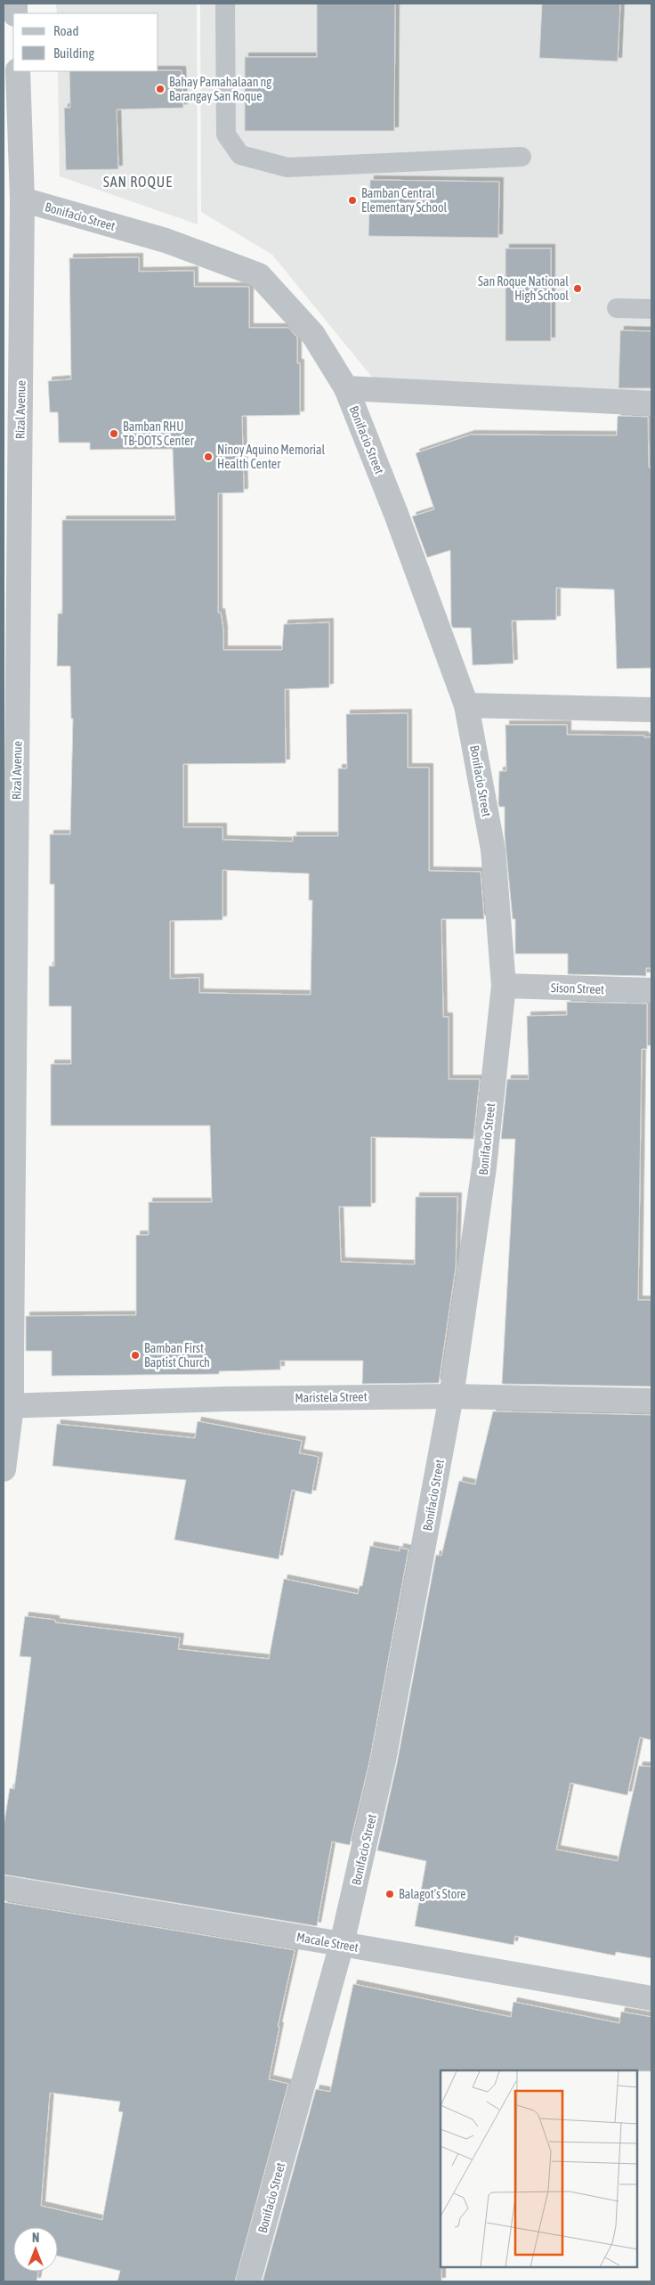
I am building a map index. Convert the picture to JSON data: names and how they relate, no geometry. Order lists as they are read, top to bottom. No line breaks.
{"streets":{"street":["Bonifacio Street","Rizal Avenue","Sison Street","Maristela Street","Macale Street"]},"crossings":[["Bonifacio Street","Rizal Avenue"],["Bonifacio Street","Sison Street"],["Bonifacio Street","Maristela Street"],["Bonifacio Street","Macale Street"],["Rizal Avenue","Maristela Street"]],"districts":["SAN ROQUE"],"places":["Bahay Pamahalaan ng Barangay San Roque","Bamban Central Elementary School","San Roque National High School","Bamban RHU TB-DOTS Center","Ninoy Aquino Memorial Health Center","Bamban First Baptist Church","Balagot's Store"],"legend":["Road","Building"],"north":"top"}
